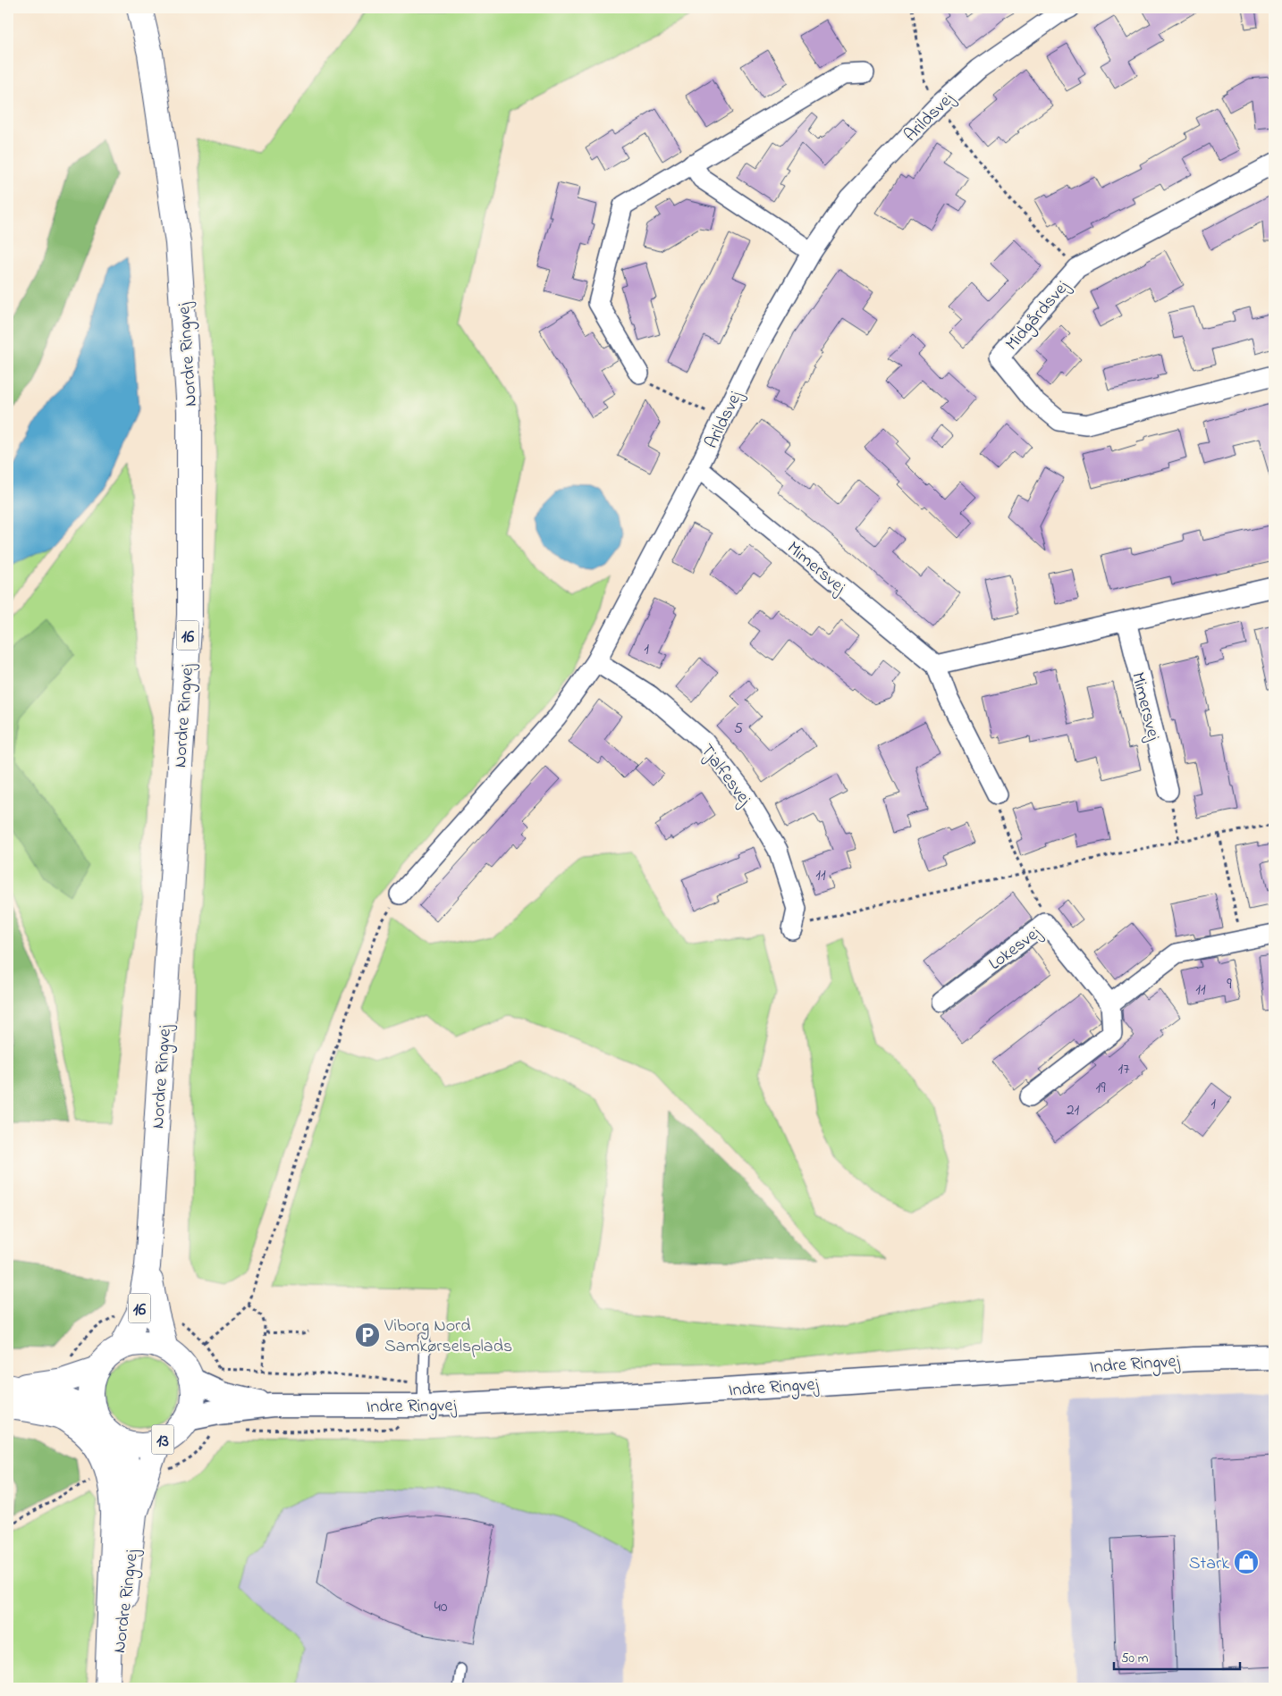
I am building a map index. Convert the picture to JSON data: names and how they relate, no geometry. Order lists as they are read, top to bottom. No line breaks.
{"streets":{"main road":["Nordre Ringvej","16","13"],"street":["Arildsvej","Midgårdsvej","Mimersvej","Tjalfesvej","Lokesvej","Indre Ringvej"]},"crossings":[["Arildsvej","Mimersvej"],["Nordre Ringvej","Indre Ringvej"],["Nordre Ringvej","13"],["Indre Ringvej","13"]],"places":{"parking":["Viborg Nord Samkørselsplads"],"shop":["Stark"]},"house_numbers":["1","5","11","9","11","17","19","1","21","40"],"scale_bar":"50 m"}
